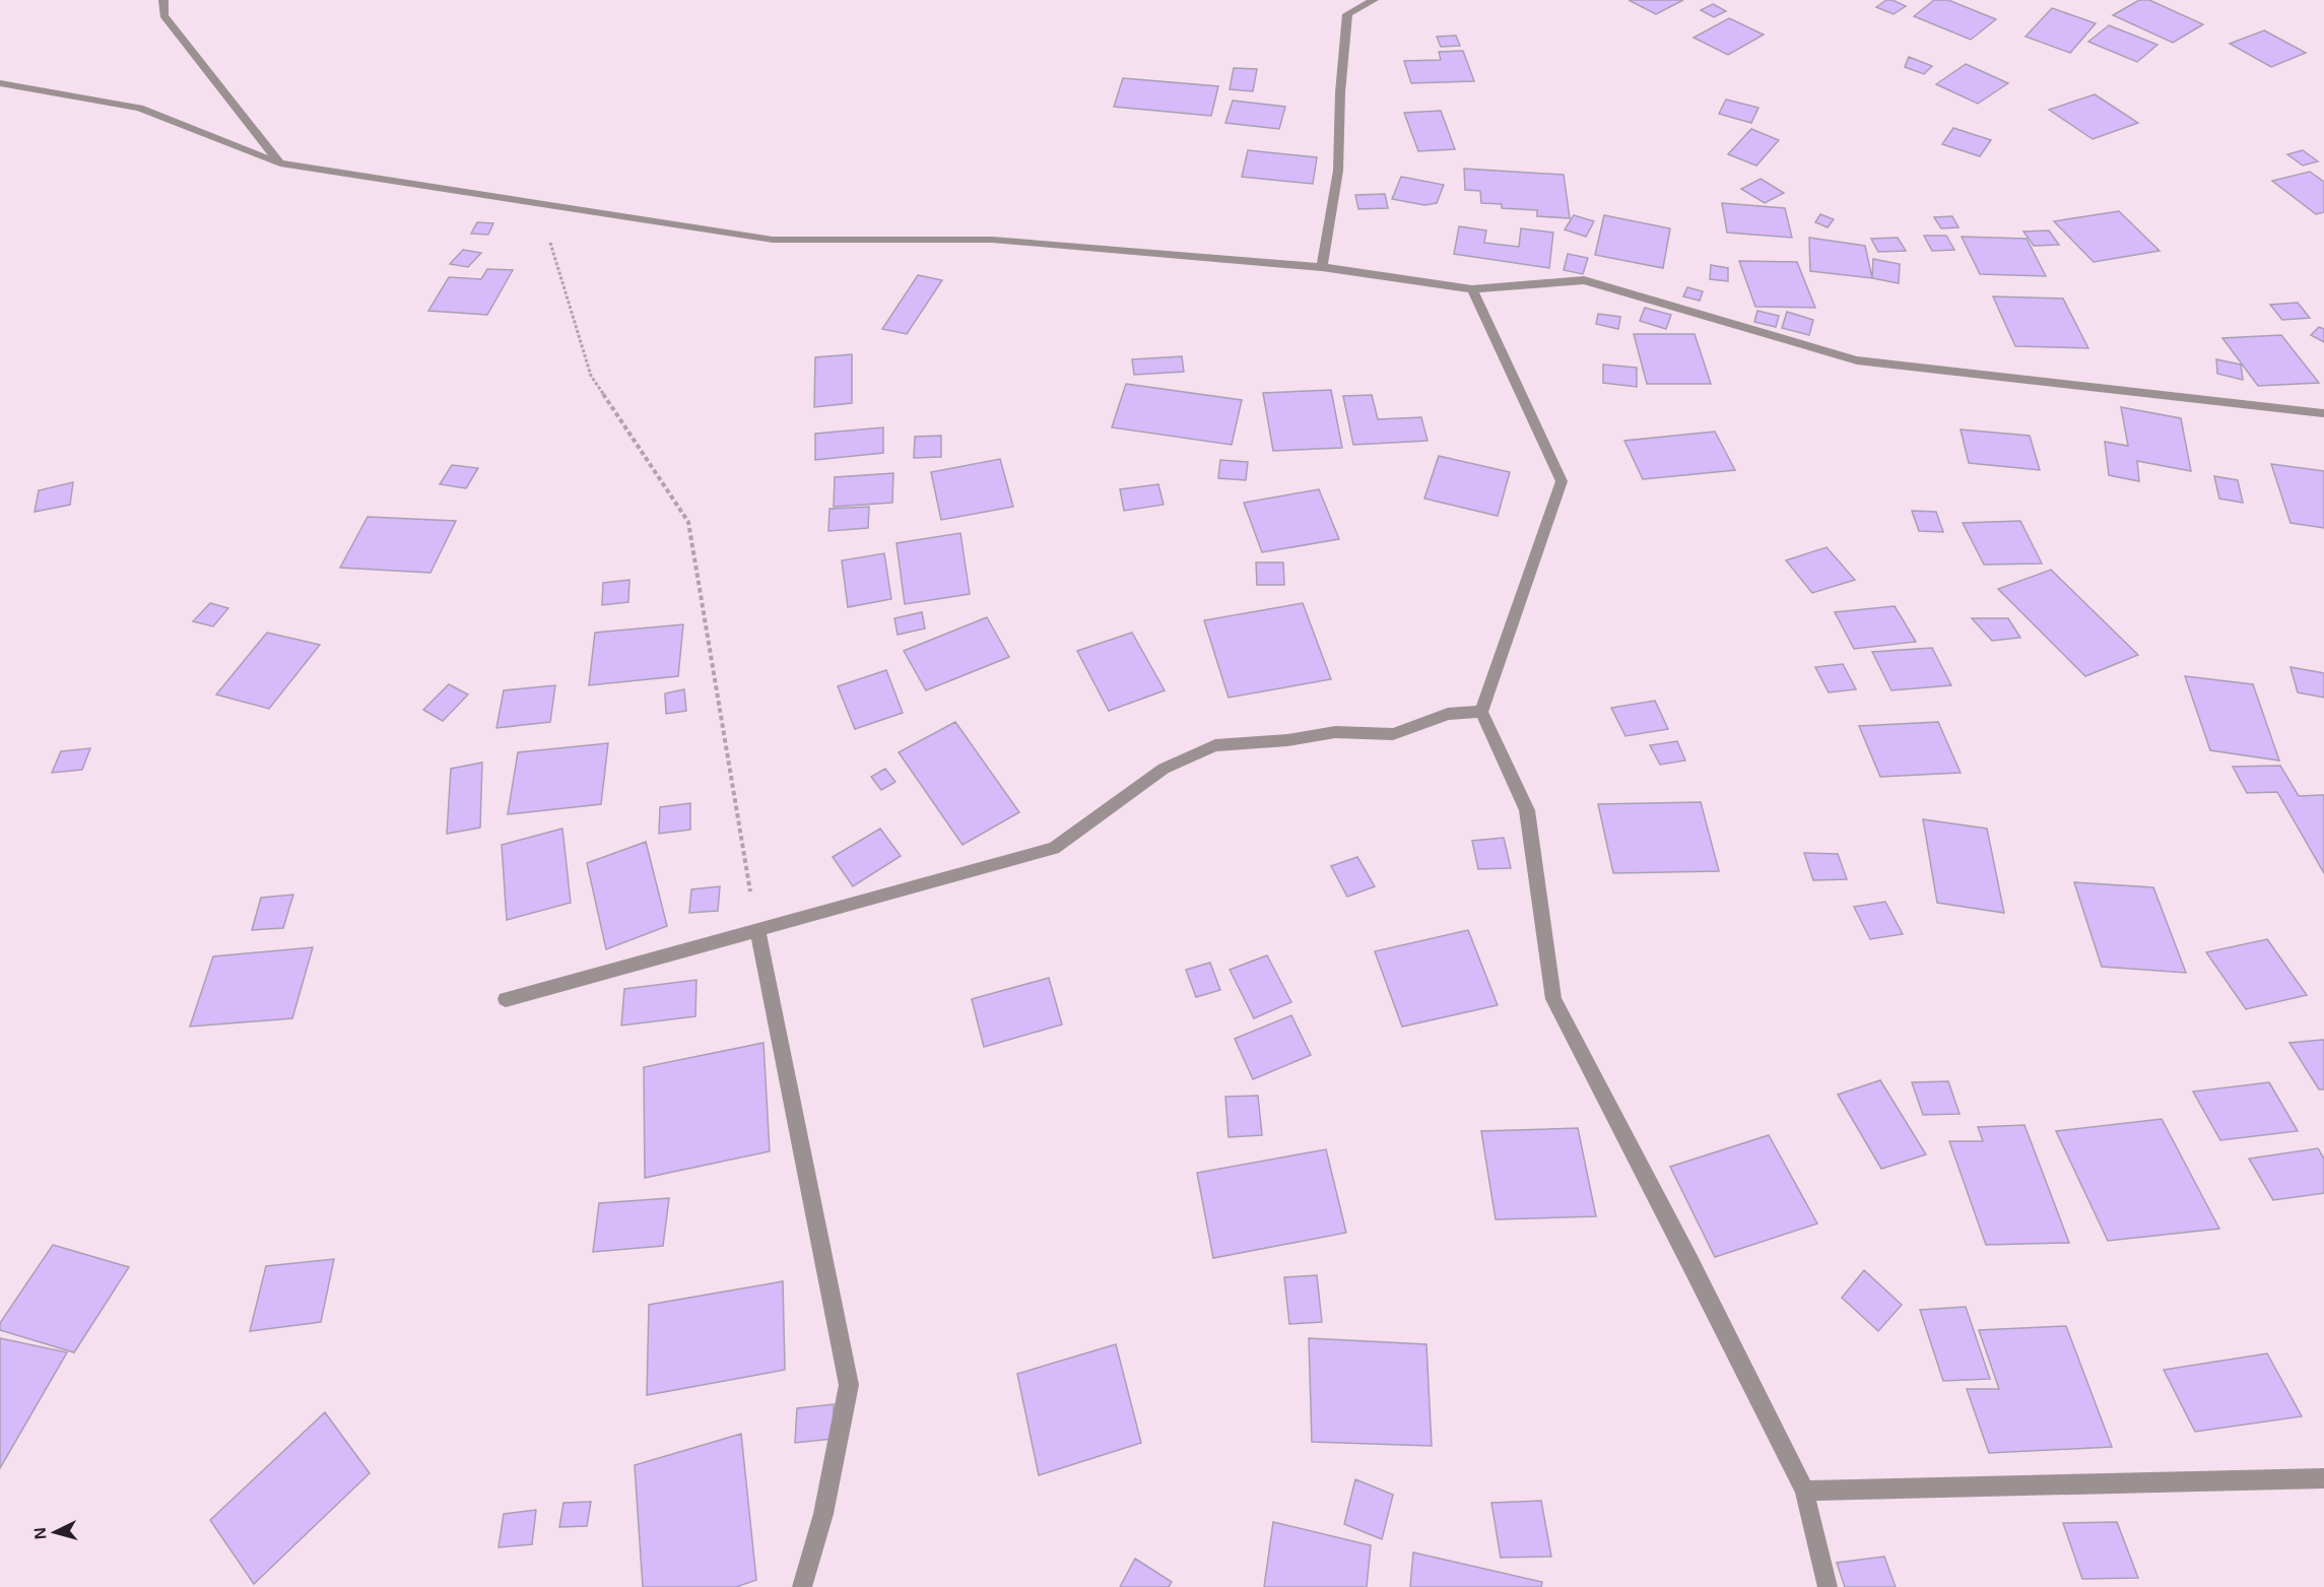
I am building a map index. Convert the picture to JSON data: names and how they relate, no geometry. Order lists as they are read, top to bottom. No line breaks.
{"north":"left"}
